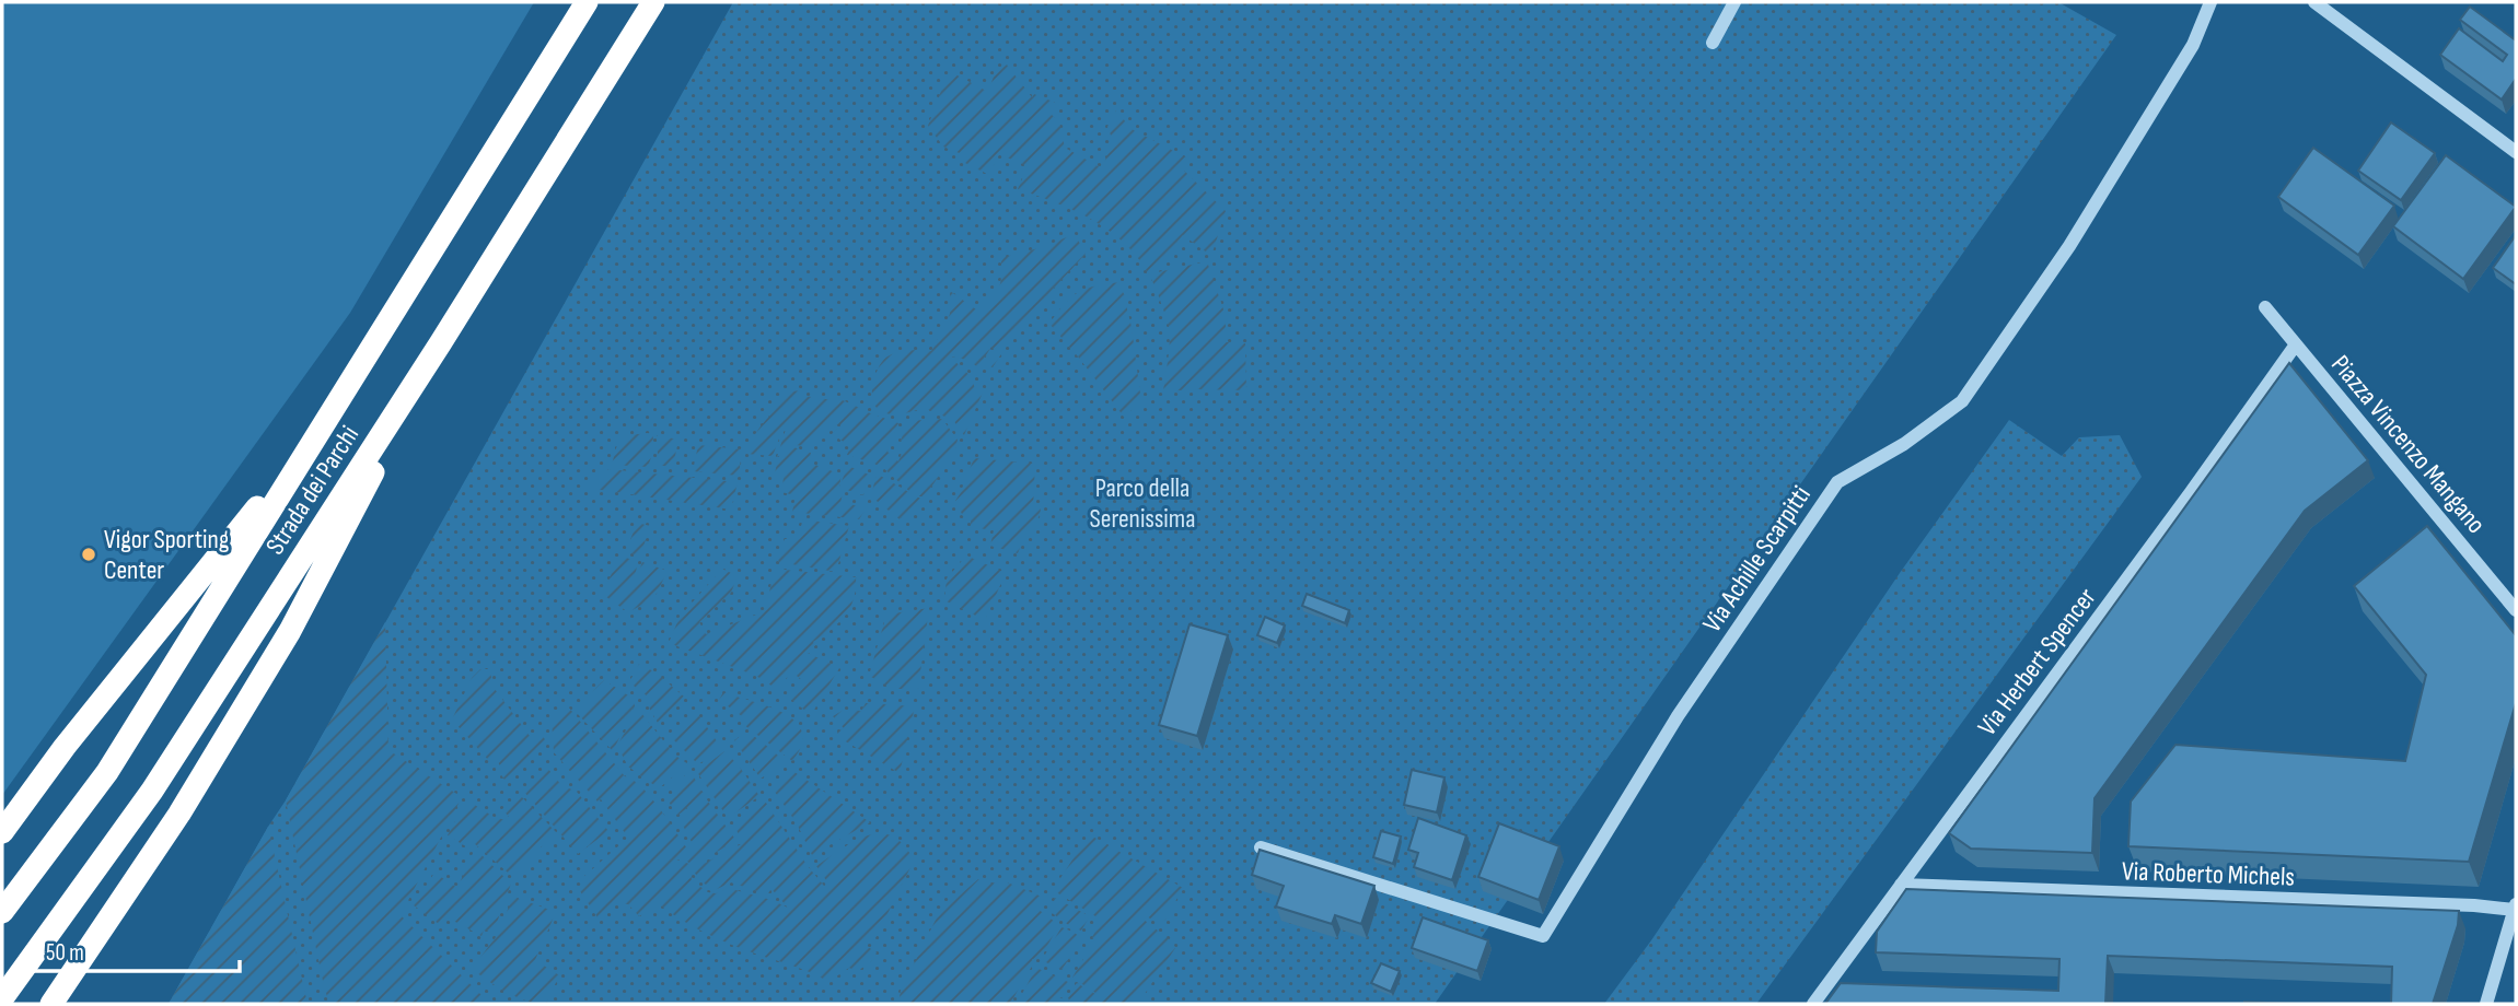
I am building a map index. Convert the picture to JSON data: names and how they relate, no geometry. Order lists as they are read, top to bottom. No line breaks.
{"streets":{"highway":["Strada dei Parchi"],"street":["Piazza Vincenzo Mangano","Via Achille Scarpitti","Via Herbert Spencer","Via Roberto Michels"]},"crossings":[["Piazza Vincenzo Mangano","Via Herbert Spencer"],["Via Herbert Spencer","Via Roberto Michels"]],"parks":["Parco della Serenissima"],"places":["Vigor Sporting Center"],"scale_bar":"50 m"}
